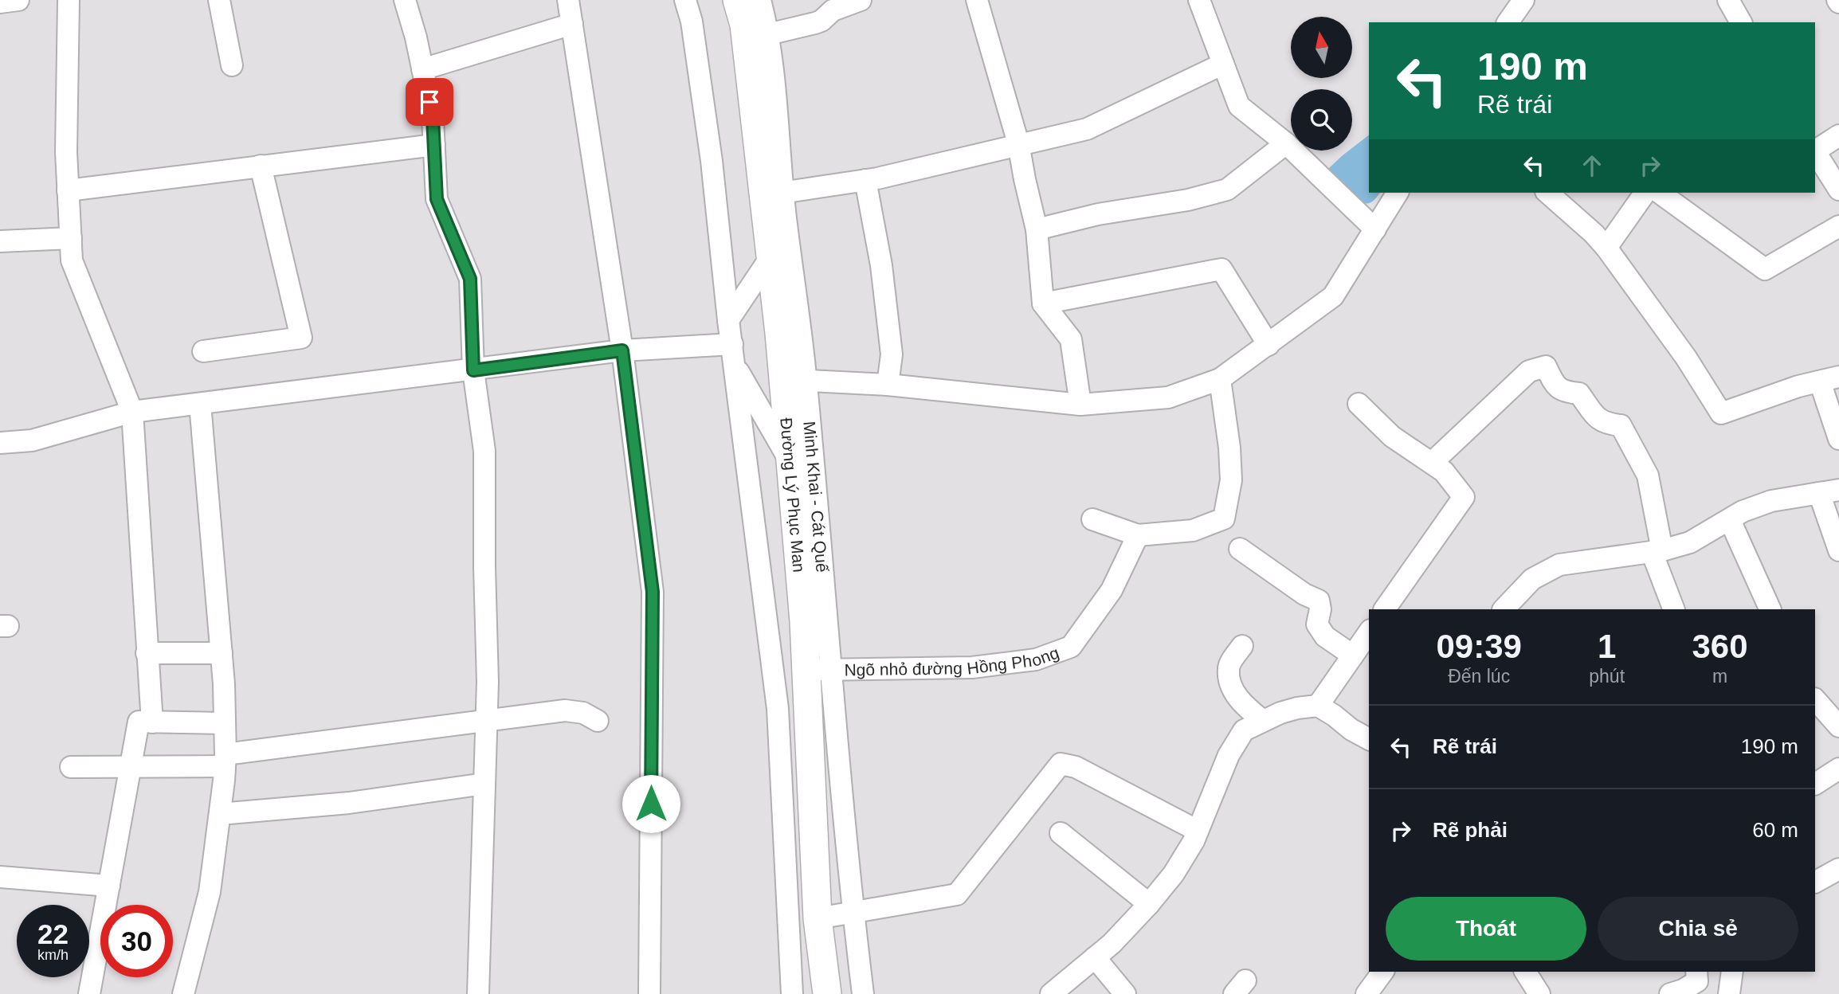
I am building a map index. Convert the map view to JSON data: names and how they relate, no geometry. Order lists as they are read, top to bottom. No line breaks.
{"streets":{"main road":["Đường Lý Phục Man"],"street":["Minh Khai - Cát Quế","Ngõ nhỏ đường Hồng Phong"]},"crossings":[["Đường Lý Phục Man","Minh Khai - Cát Quế"],["Đường Lý Phục Man","Ngõ nhỏ đường Hồng Phong"],["Minh Khai - Cát Quế","Ngõ nhỏ đường Hồng Phong"]],"north":"top","page":{"turn":["190 m","Rẽ trái"],"eta":["09:39","Đến lúc","1","phút","360","m"],"list":[{"name":"Rẽ trái","value":"190 m"},{"name":"Rẽ phải","value":"60 m"}],"buttons":["Thoát","Chia sẻ"],"speed":"22 km/h","limit":"30"}}
